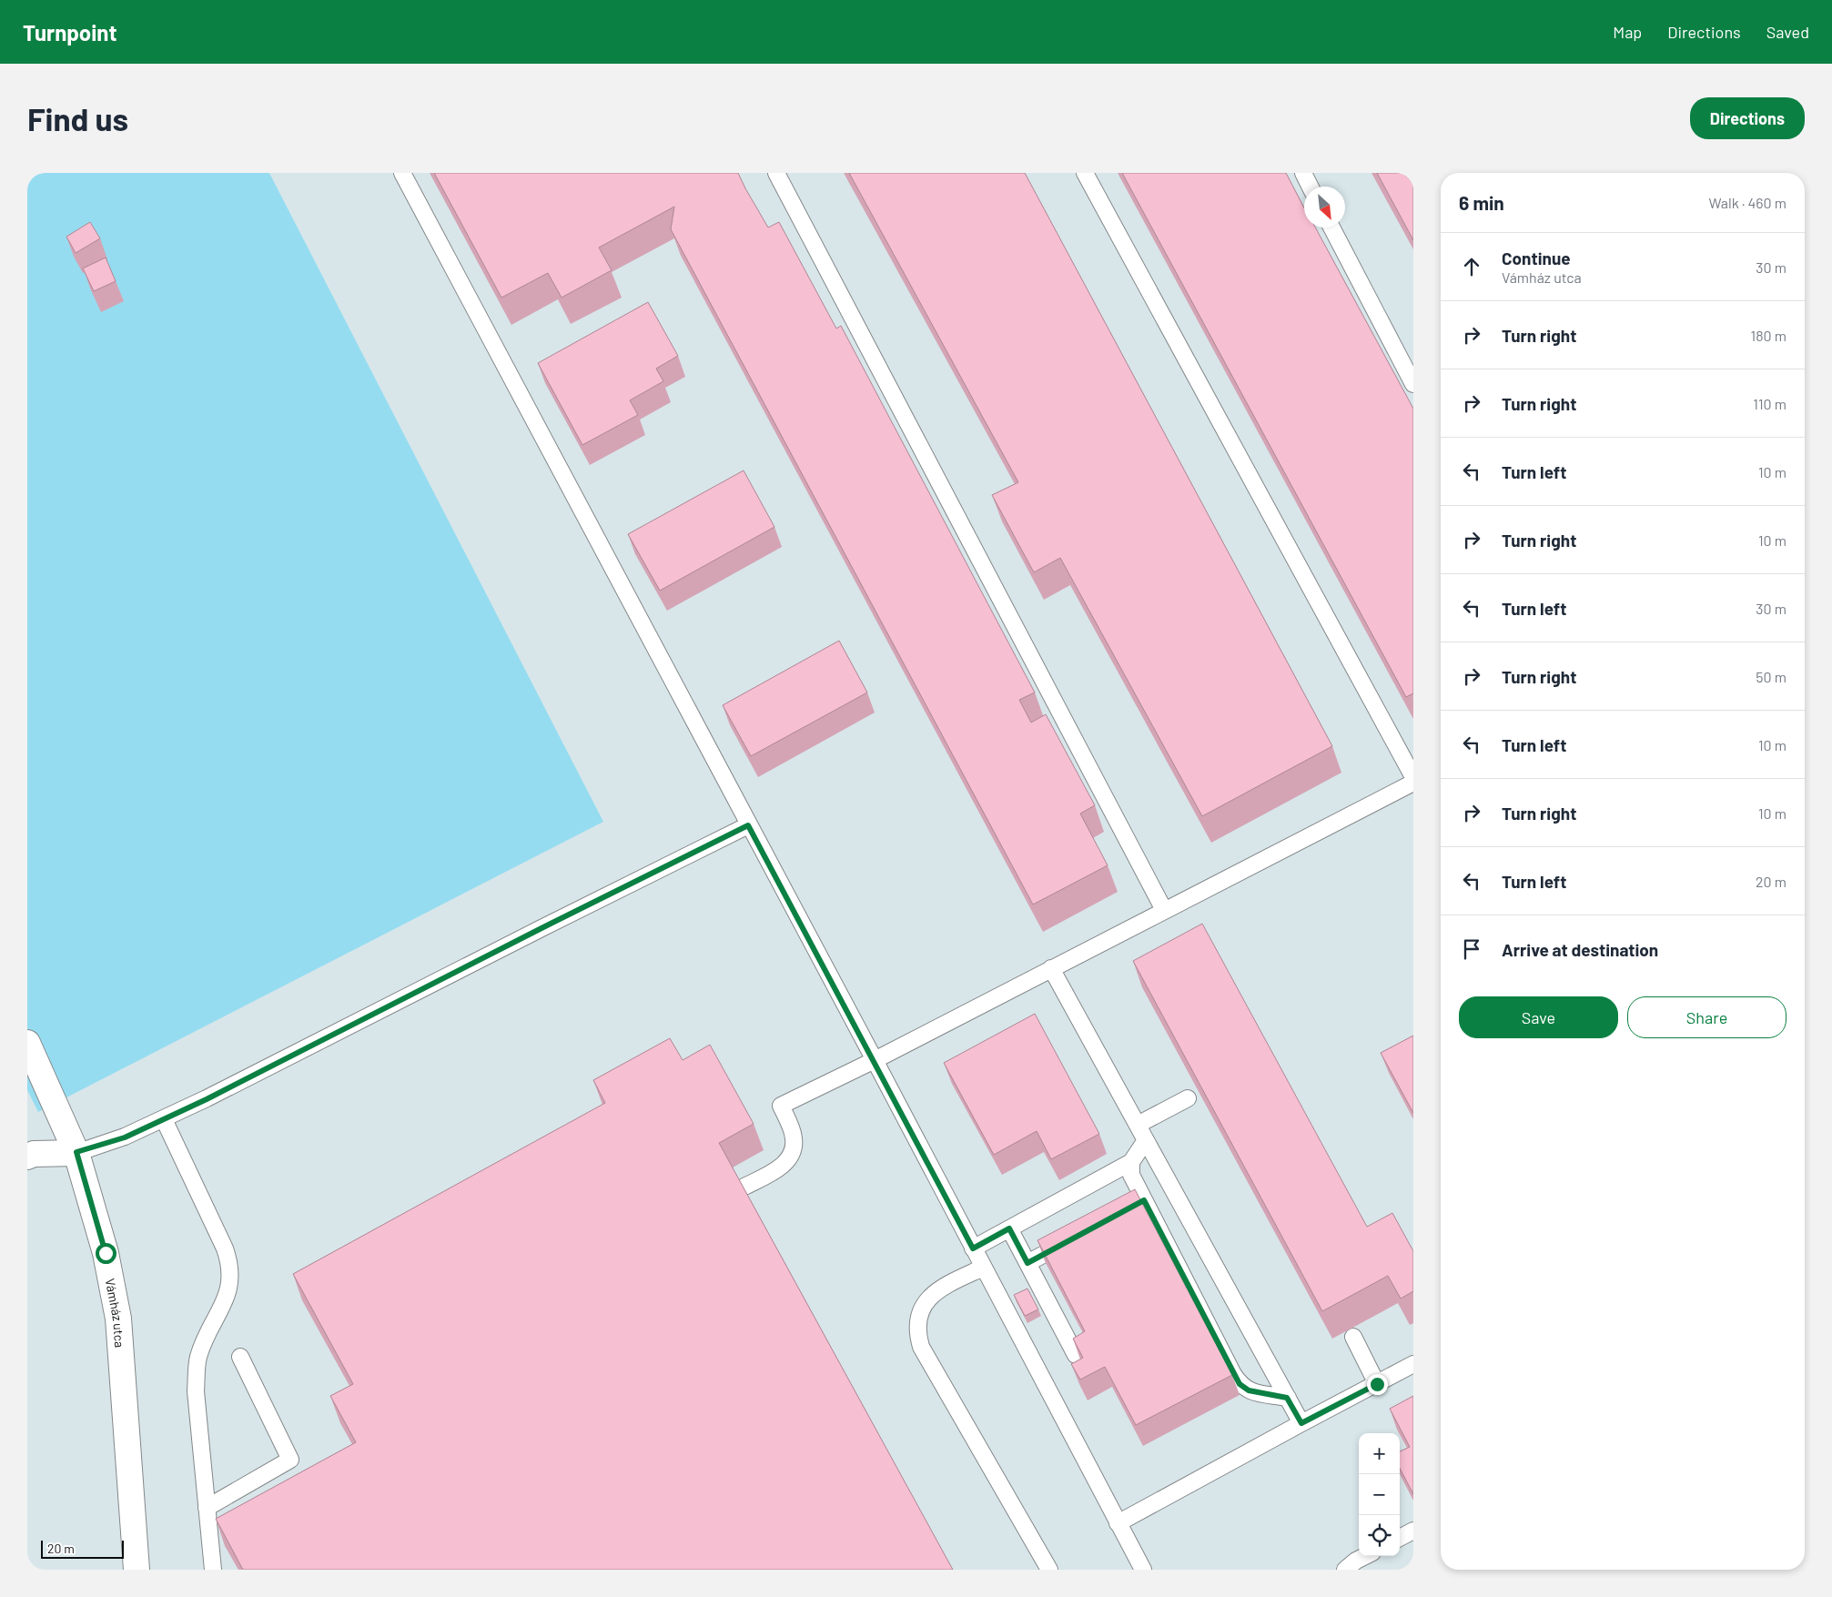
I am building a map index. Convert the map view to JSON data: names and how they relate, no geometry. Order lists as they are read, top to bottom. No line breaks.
{"streets":{"street":["Vámház utca"]},"scale_bar":"20 m","north":"bottom right","page":{"header":"Turnpoint","nav":["Map","Directions","Saved"],"buttons":["Directions",["Save","Share"]],"title":"Find us","heading":["6 min","Walk · 460 m"],"list":[["Continue","Vámház utca","30 m"],["Turn right","180 m"],["Turn right","110 m"],["Turn left","10 m"],["Turn right","10 m"],["Turn left","30 m"],["Turn right","50 m"],["Turn left","10 m"],["Turn right","10 m"],["Turn left","20 m"],"Arrive at destination"],"map_buttons":["+","−"],"scale":"20 m"}}
